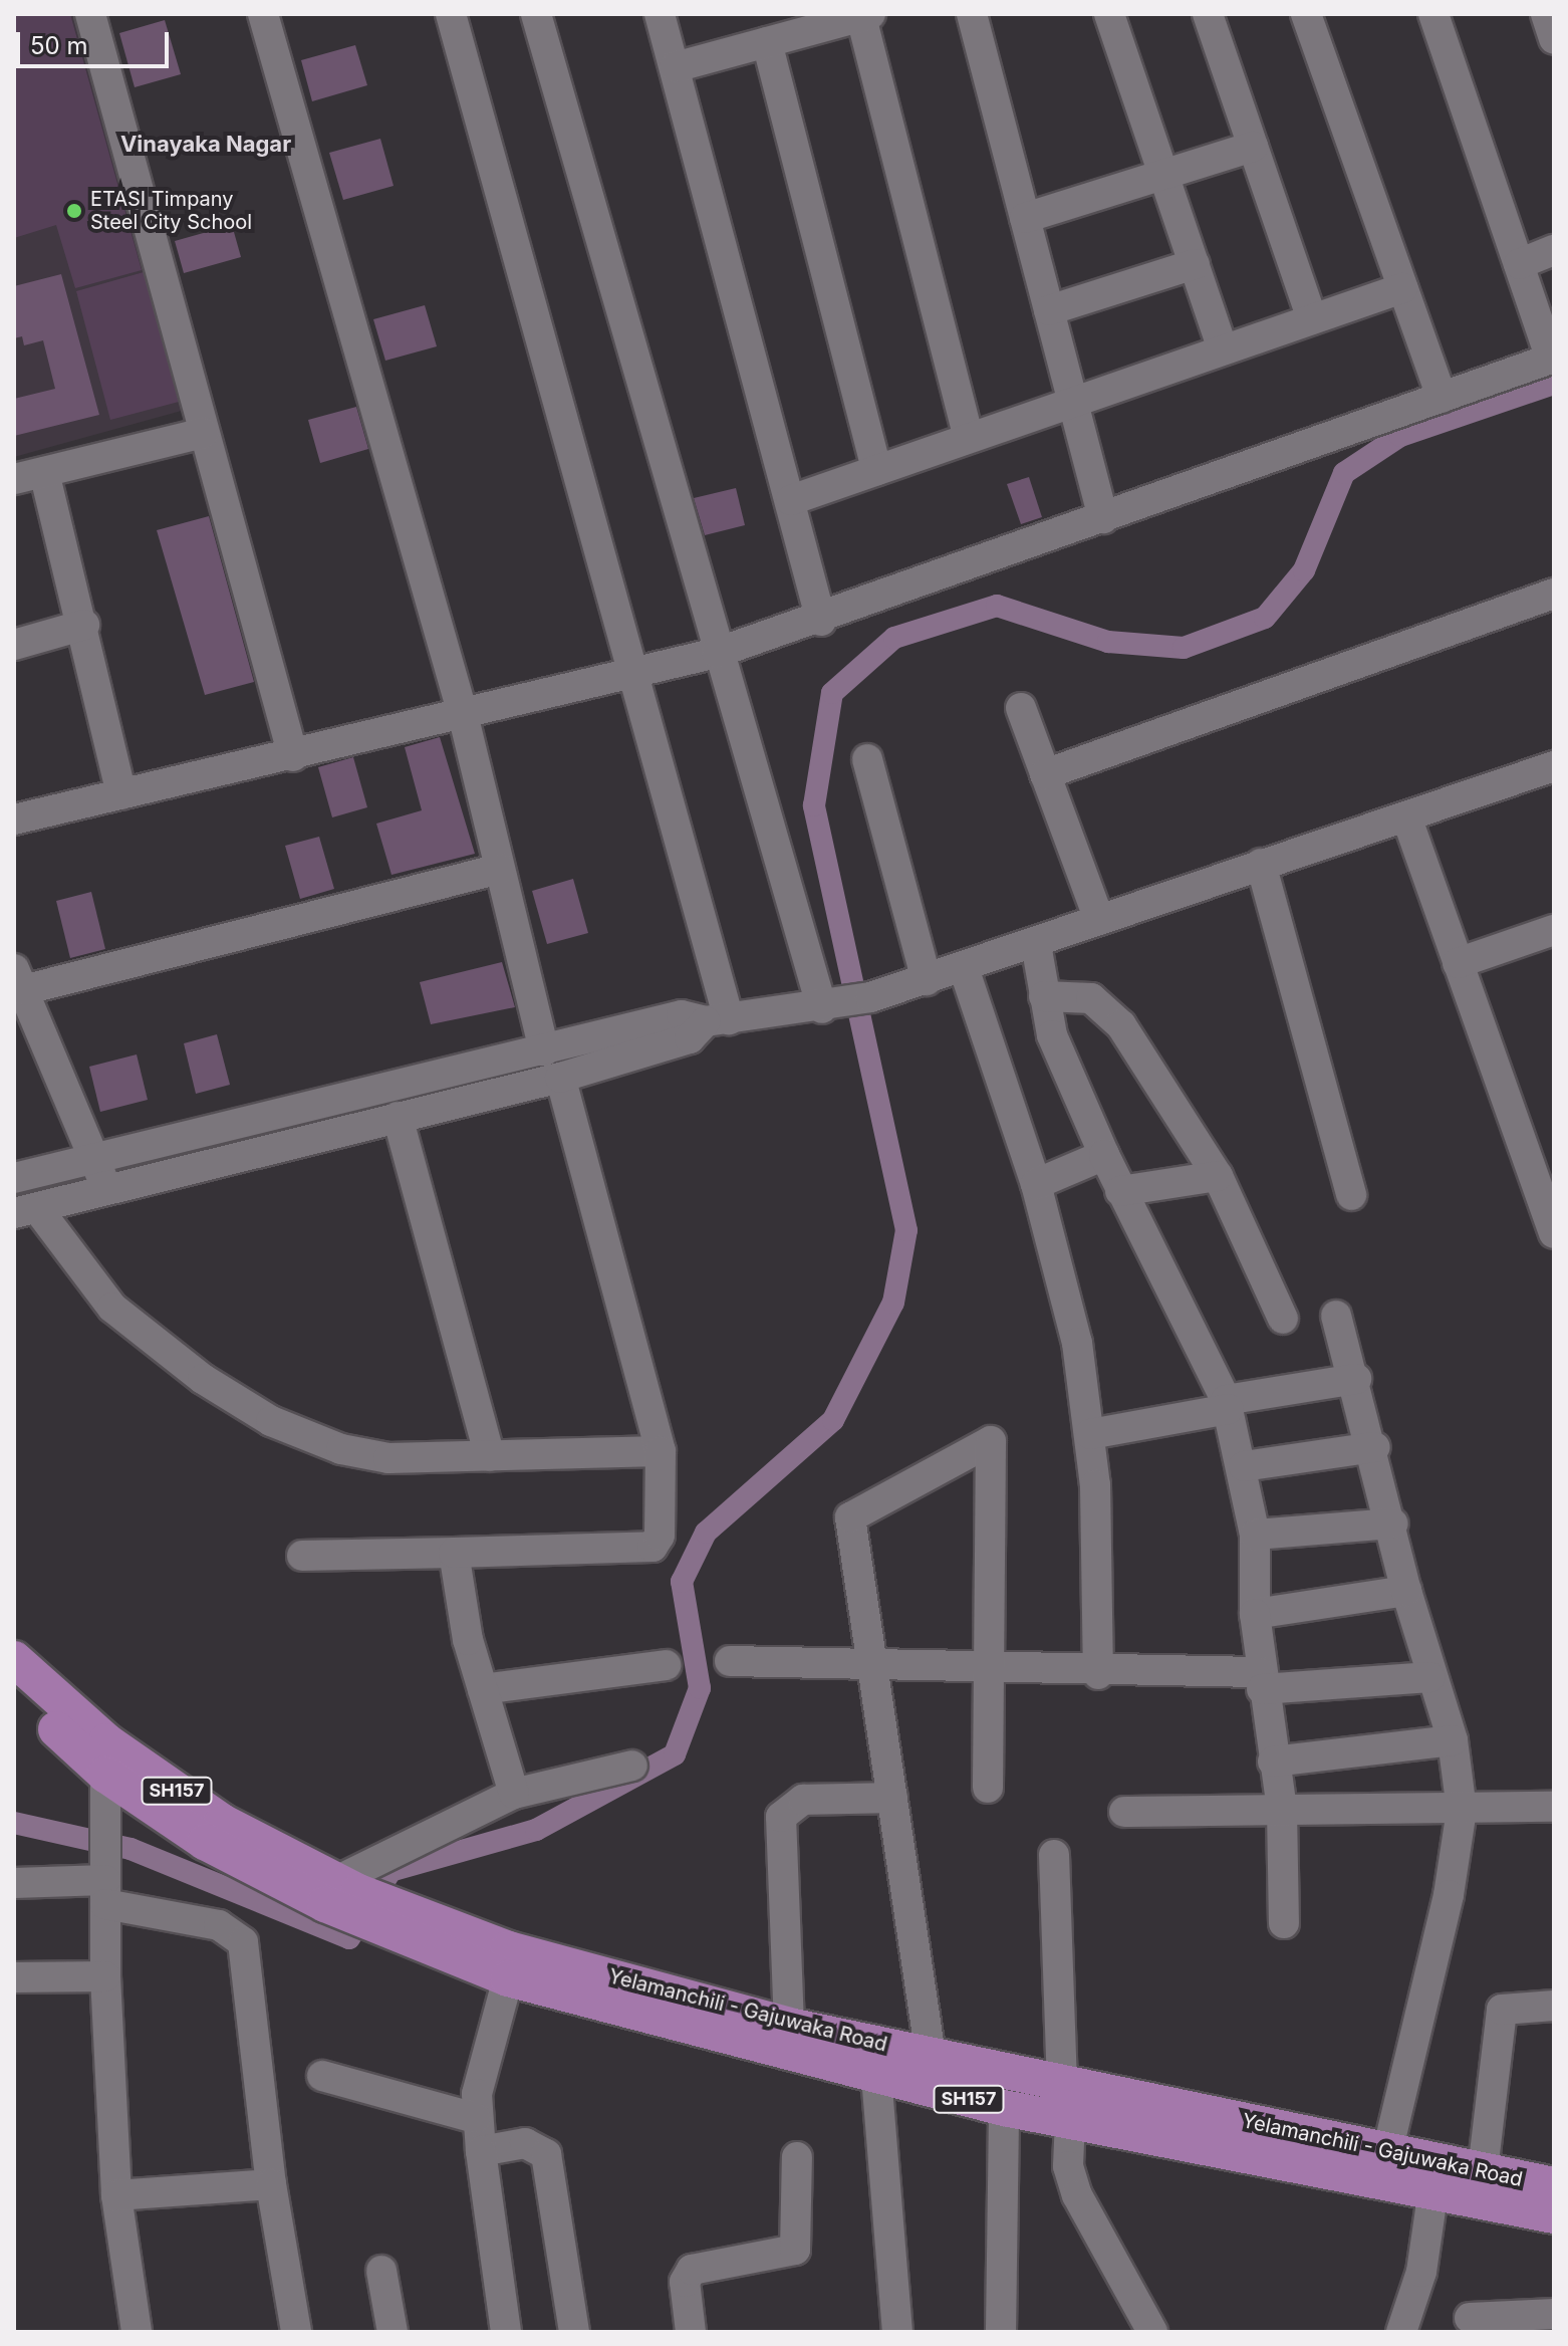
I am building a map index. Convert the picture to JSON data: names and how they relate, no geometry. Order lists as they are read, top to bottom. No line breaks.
{"streets":{"main road":["SH157","Yelamanchili - Gajuwaka Road"]},"districts":["Vinayaka Nagar"],"places":["ETASI Timpany Steel City School"],"scale_bar":"50 m"}
